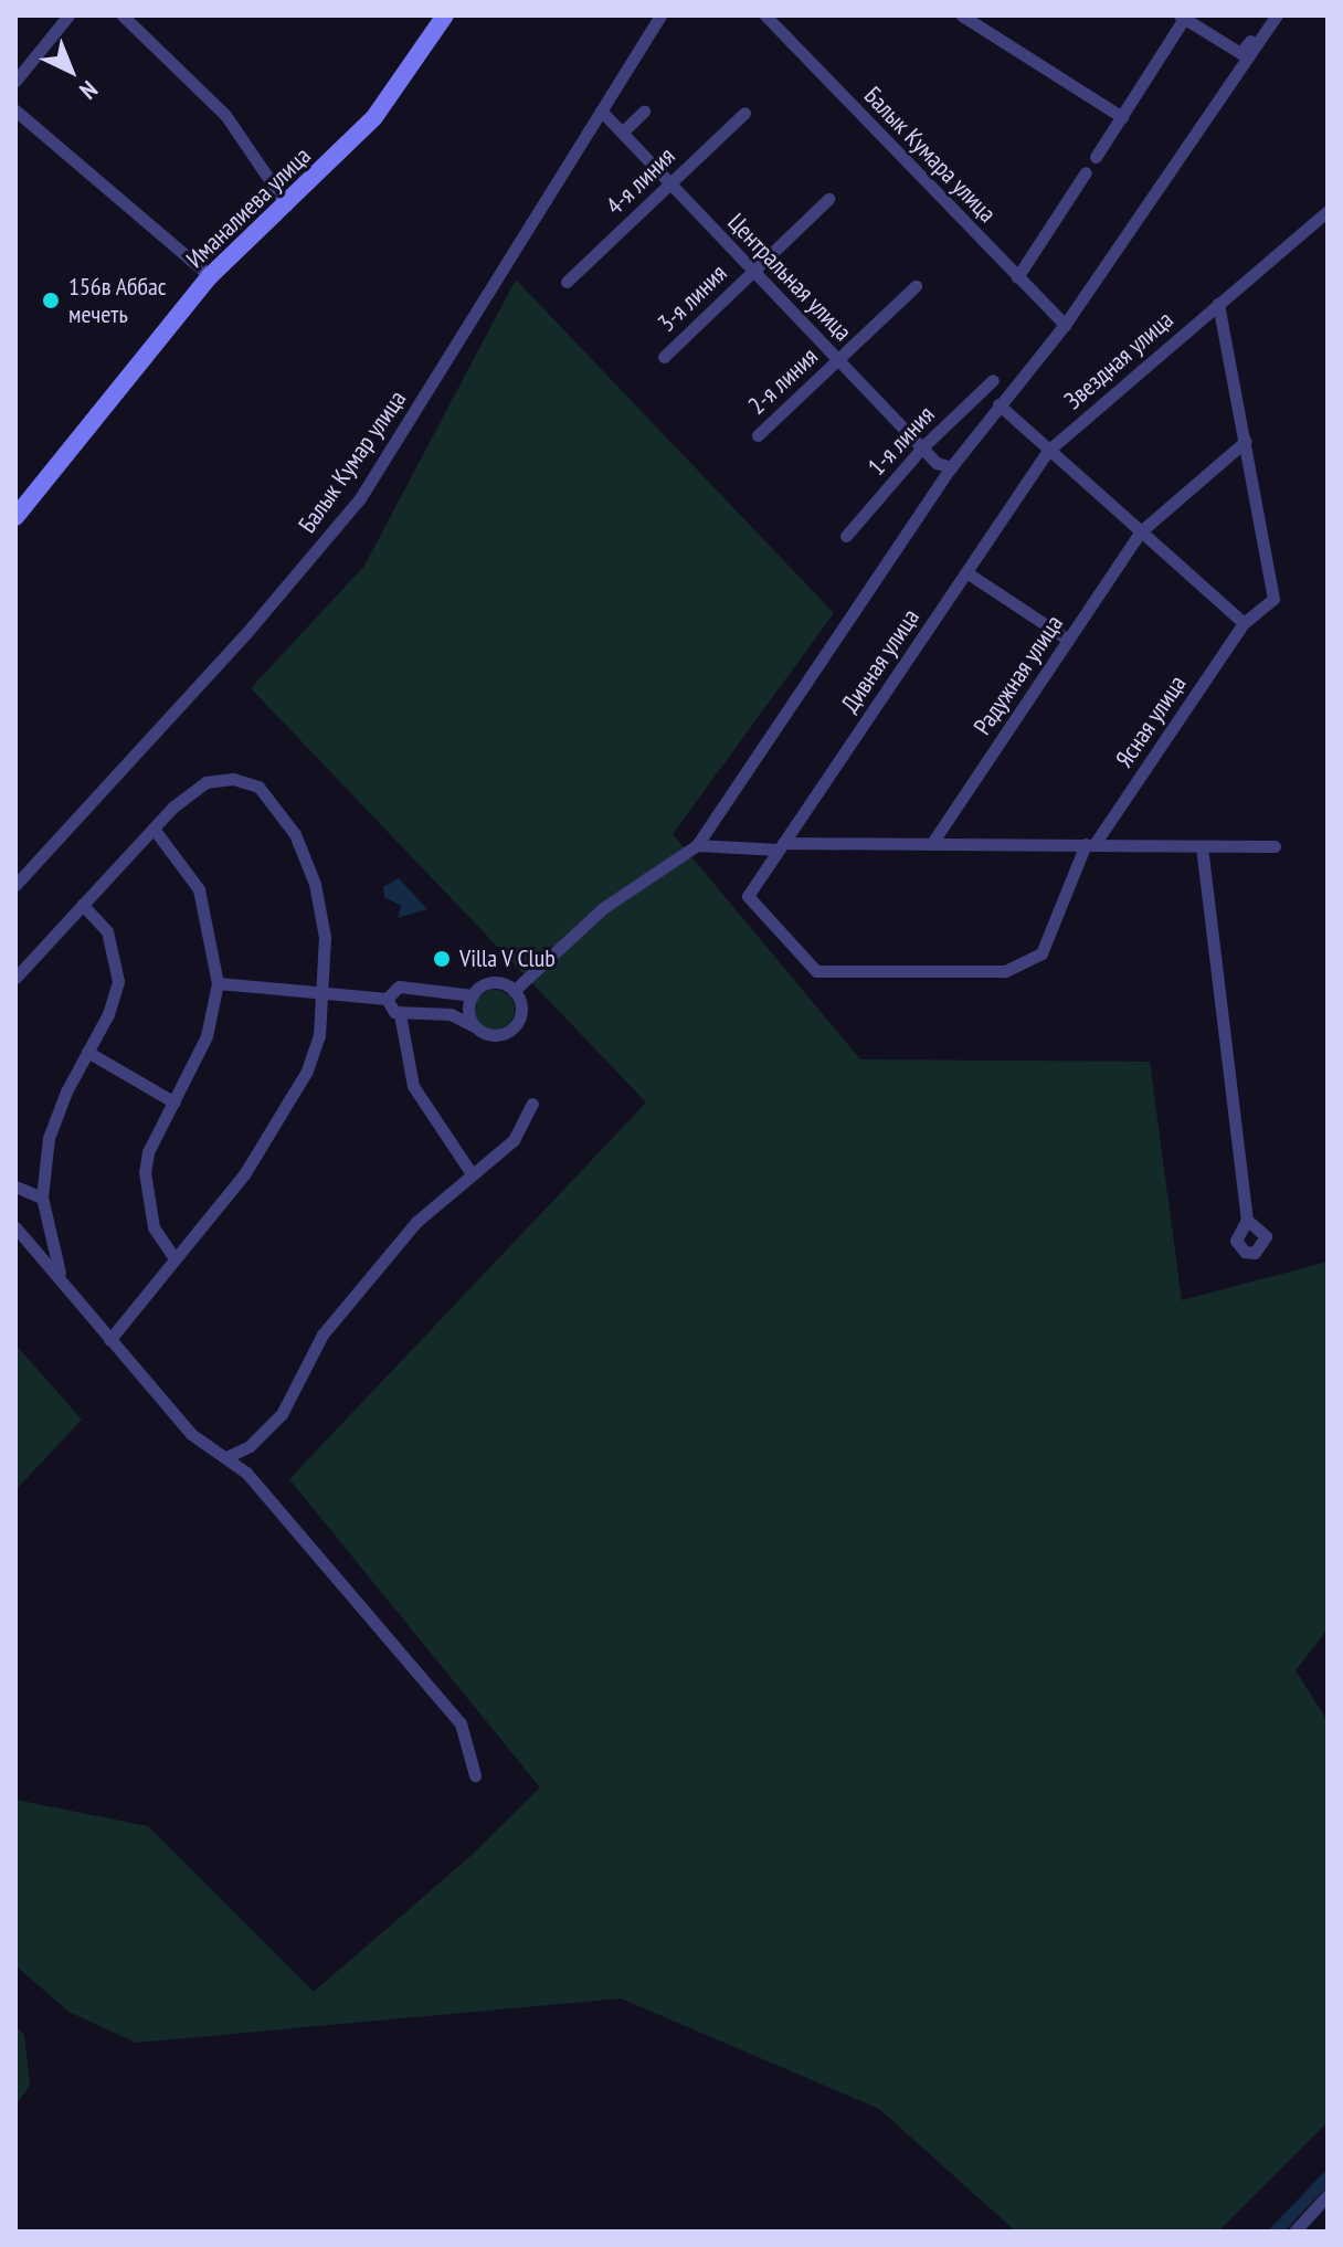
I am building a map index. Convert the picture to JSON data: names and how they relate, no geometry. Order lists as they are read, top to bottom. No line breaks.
{"streets":{"street":["Балык Кумара улица","4-я линия","Иманалиева улица","Центральная улица","3-я линия","Звездная улица","2-я линия","1-я линия","Балык Кумар улица","Дивная улица","Радужная улица","Ясная улица"]},"crossings":[["4-я линия","Центральная улица"],["Центральная улица","3-я линия"],["Центральная улица","2-я линия"],["Центральная улица","1-я линия"],["Центральная улица","Балык Кумар улица"],["Звездная улица","Дивная улица"],["Дивная улица","Ясная улица"]],"places":["156в Аббас мечеть","Villa V Club"],"north":"bottom right"}
